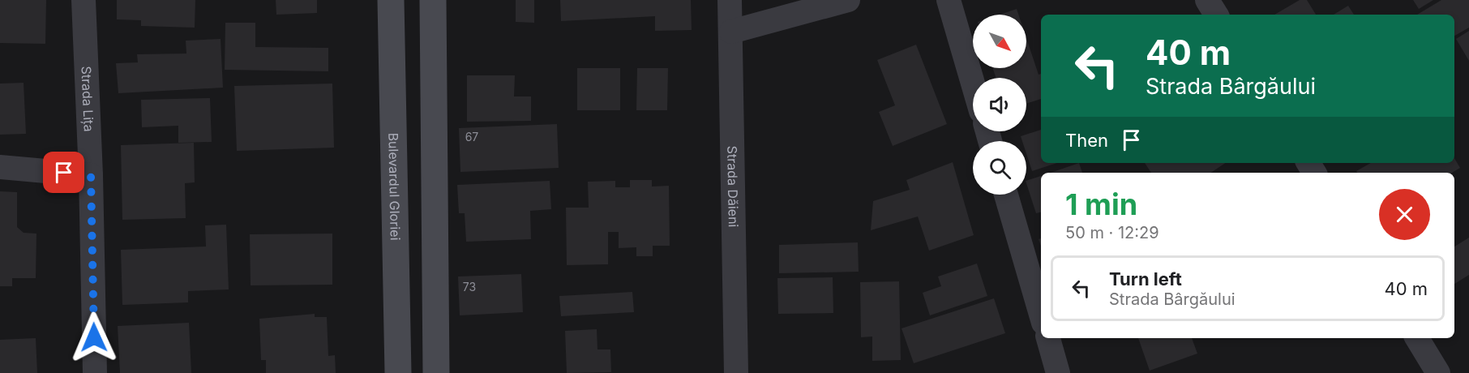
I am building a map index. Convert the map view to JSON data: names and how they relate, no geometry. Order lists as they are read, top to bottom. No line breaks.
{"streets":{"street":["Strada Lița","Bulevardul Gloriei","Strada Dăieni"]},"house_numbers":["67","73"],"north":"bottom right","page":{"turn":["40 m","Strada Bârgăului"],"then":"Then","heading":["1 min","50 m · 12:29"],"list":[{"name":"Turn left","note":"Strada Bârgăului","value":"40 m"}]}}
